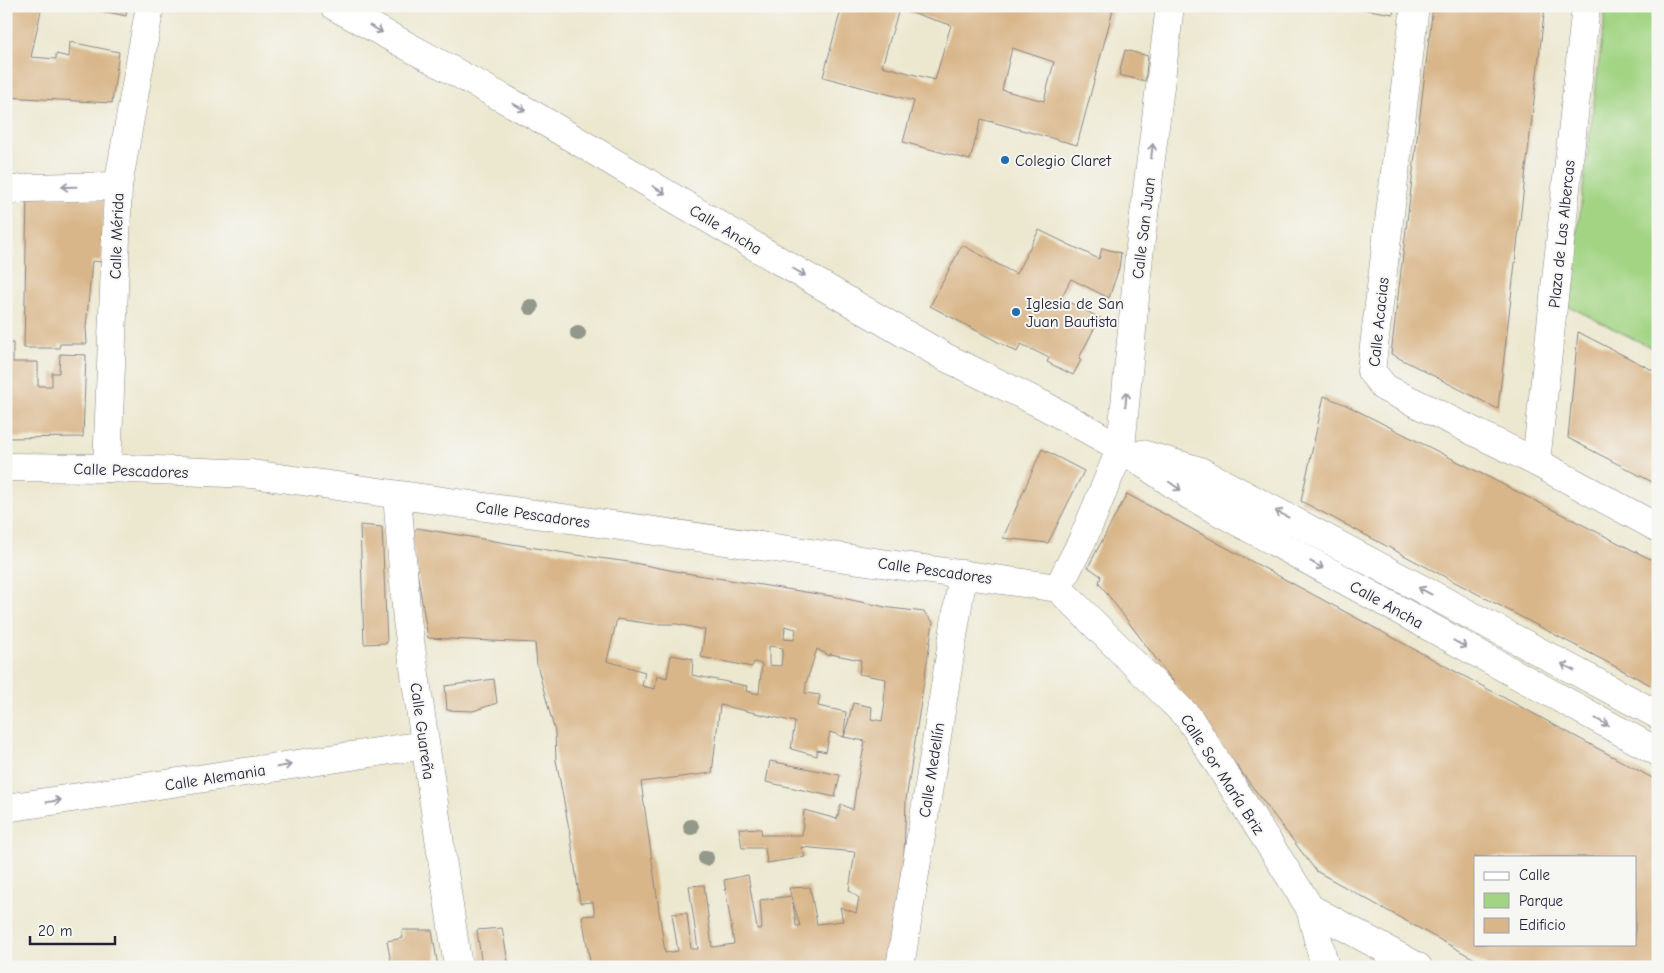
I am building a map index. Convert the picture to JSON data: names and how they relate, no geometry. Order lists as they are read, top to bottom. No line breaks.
{"streets":{"street":["Calle San Juan","Calle Ancha","Plaza de Las Albercas","Calle Mérida","Calle Acacias","Calle Pescadores","Calle Guareña","Calle Medellín","Calle Sor María Briz","Calle Alemania"]},"crossings":[["Calle San Juan","Calle Ancha"],["Calle San Juan","Calle Pescadores"],["Calle San Juan","Calle Sor María Briz"],["Plaza de Las Albercas","Calle Acacias"],["Calle Mérida","Calle Pescadores"],["Calle Pescadores","Calle Guareña"],["Calle Pescadores","Calle Medellín"],["Calle Pescadores","Calle Sor María Briz"],["Calle Guareña","Calle Alemania"]],"one_way":["Calle San Juan","Calle Alemania"],"places":["Colegio Claret","Iglesia de San Juan Bautista"],"legend":["Calle","Parque","Edificio"],"scale_bar":"20 m"}
